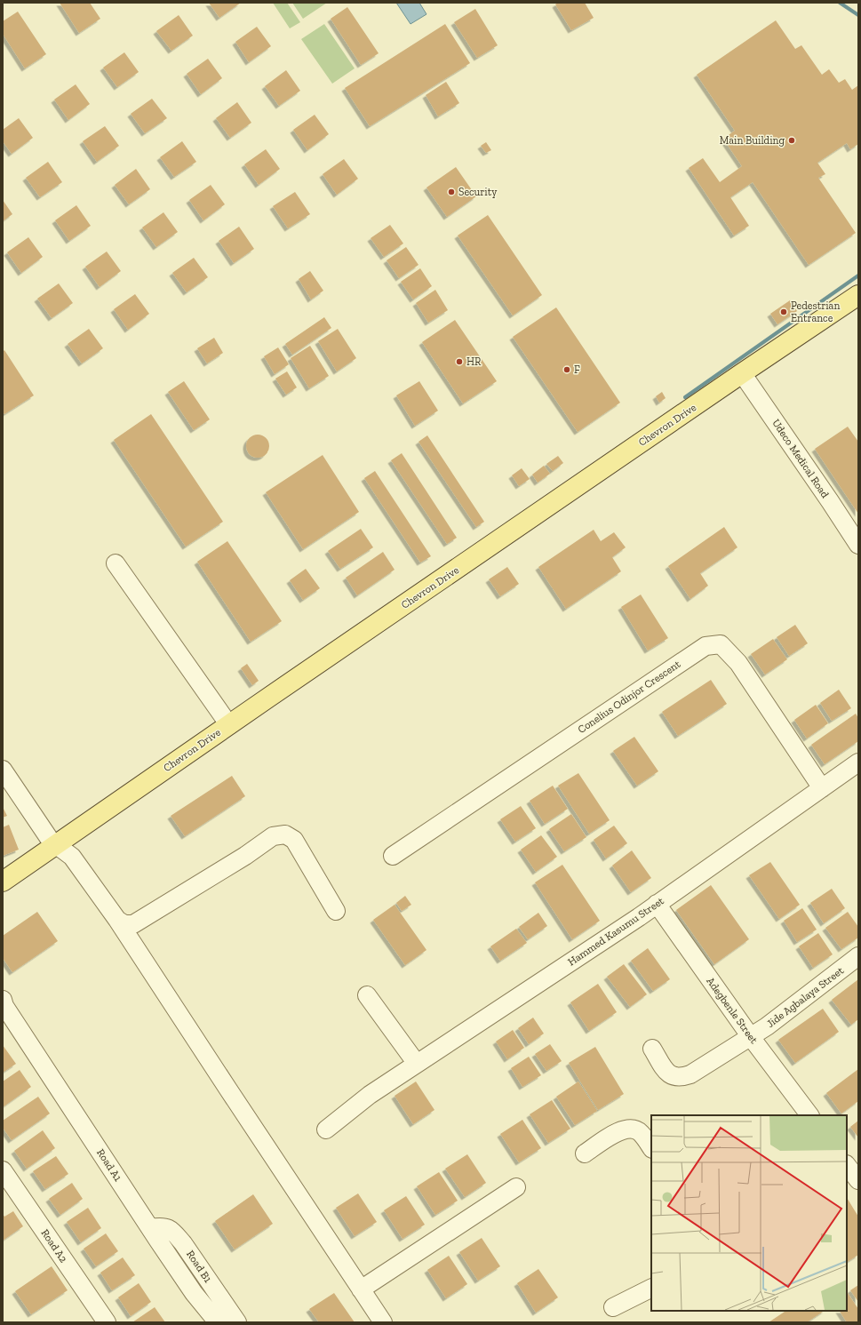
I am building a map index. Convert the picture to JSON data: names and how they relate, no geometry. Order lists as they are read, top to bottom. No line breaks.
{"streets":{"main road":["Chevron Drive"],"street":["Udeco Medical Road","Conelius Odinjor Crescent","Hammed Kasumu Street","Jide Agbalaya Street","Adegbenle Street","Road A1","Road A2","Road B1"]},"crossings":[["Chevron Drive","Udeco Medical Road"],["Conelius Odinjor Crescent","Hammed Kasumu Street"],["Hammed Kasumu Street","Adegbenle Street"],["Jide Agbalaya Street","Adegbenle Street"],["Road A1","Road B1"]],"places":["Main Building","Security","Pedestrian Entrance","HR","F"]}
